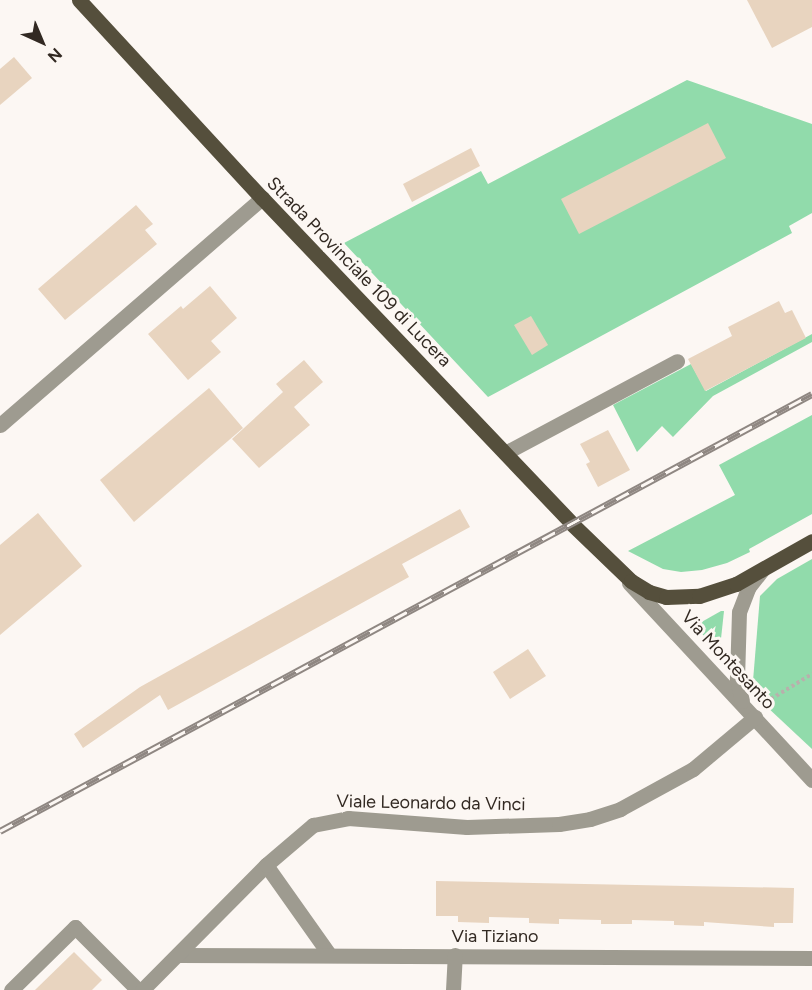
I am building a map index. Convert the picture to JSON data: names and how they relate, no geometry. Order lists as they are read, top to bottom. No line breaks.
{"streets":{"main road":["Strada Provinciale 109 di Lucera"],"street":["Via Montesanto","Viale Leonardo da Vinci","Via Tiziano"]},"crossings":[["Strada Provinciale 109 di Lucera","Via Montesanto"],["Via Montesanto","Viale Leonardo da Vinci"],["Viale Leonardo da Vinci","Via Tiziano"]],"north":"bottom right"}
